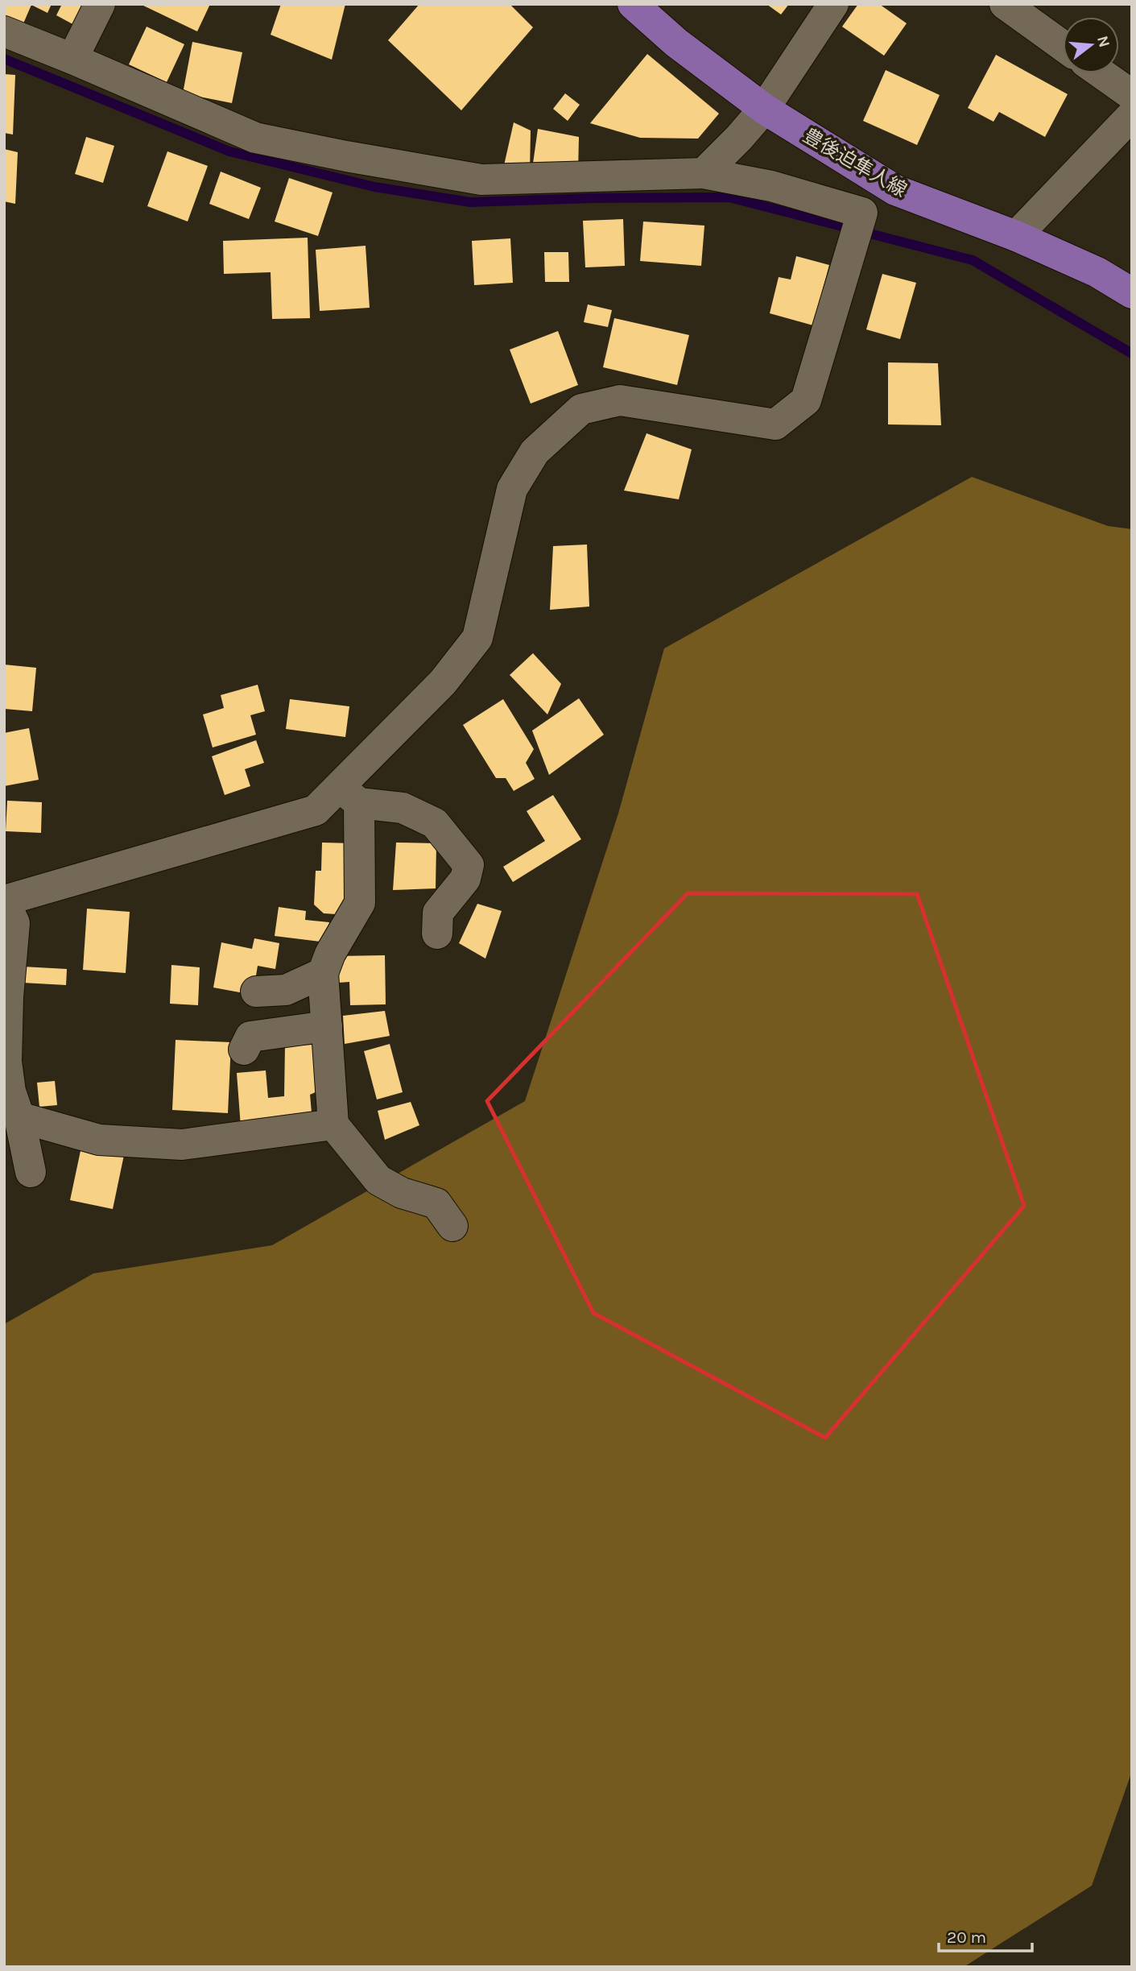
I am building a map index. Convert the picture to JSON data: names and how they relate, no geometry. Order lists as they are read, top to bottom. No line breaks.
{"streets":{"main road":["豊後迫隼人線"]},"scale_bar":"20 m","north":"right"}
